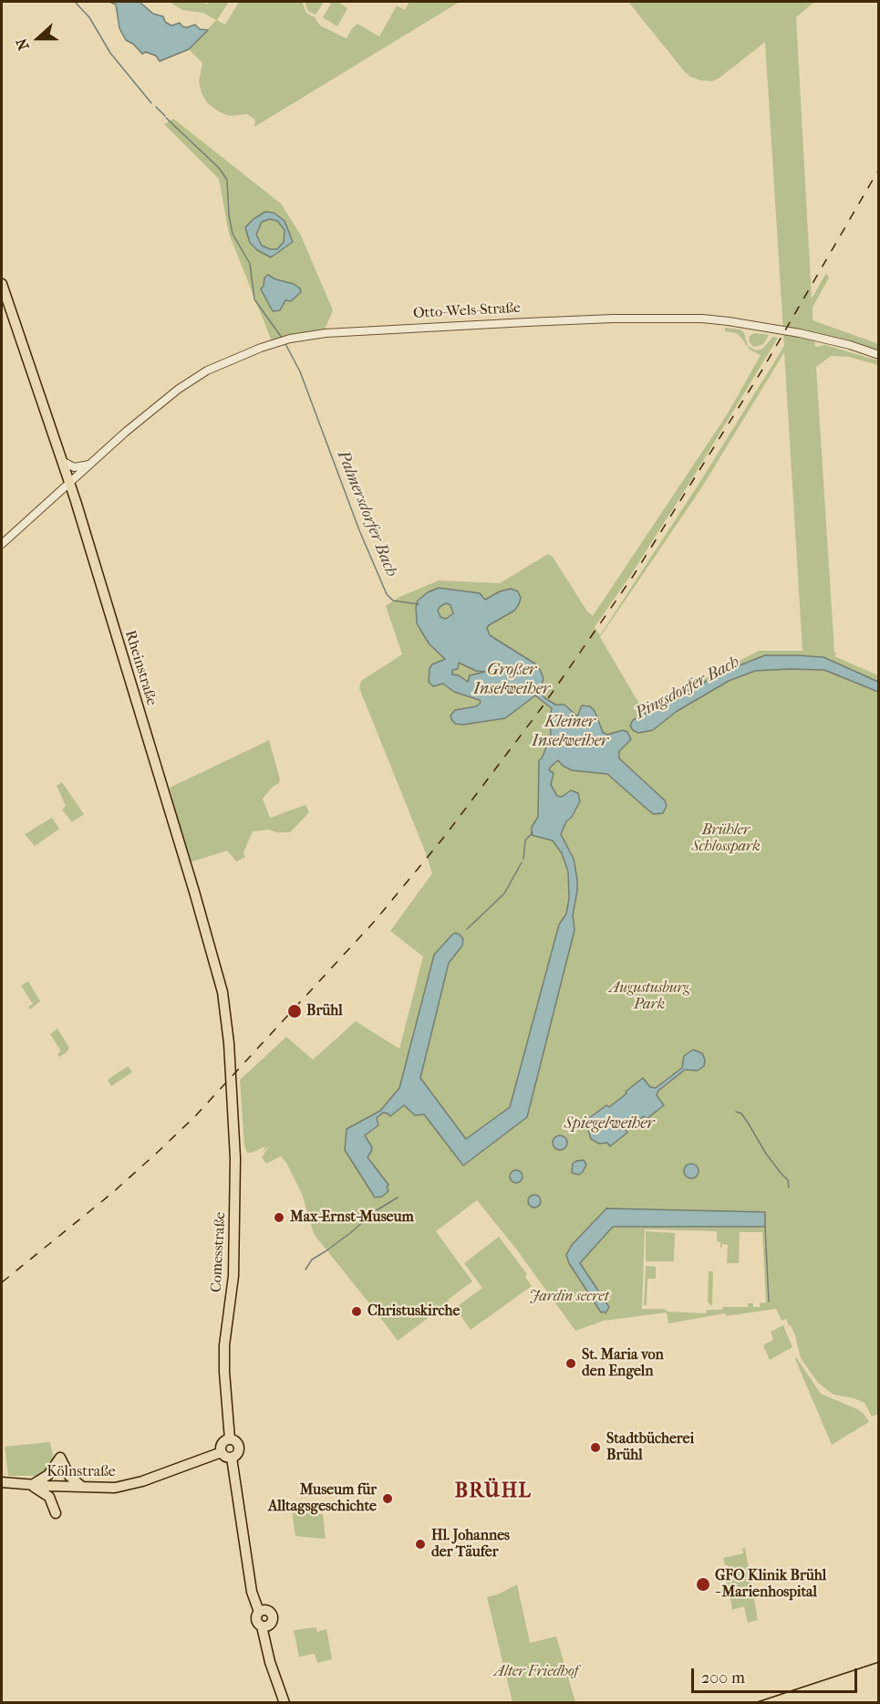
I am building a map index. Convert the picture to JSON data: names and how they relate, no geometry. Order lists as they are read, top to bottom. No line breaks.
{"streets":{"main road":["Rheinstraße","Comesstraße","Kölnstraße"],"street":["Otto-Wels-Straße"]},"crossings":[["Otto-Wels-Straße","Rheinstraße"],["Rheinstraße","Comesstraße"],["Comesstraße","Kölnstraße"]],"districts":["BRÜHL"],"water":["Palmersdorfer Bach","Großer Inselweiher","Pingsdorfer Bach","Kleiner Inselweiher","Spiegelweiher"],"parks":["Brühler Schlosspark","Augustusburg Park","Jardin secret","Alter Friedhof"],"places":["Brühl","Max-Ernst-Museum","Christuskirche","St. Maria von den Engeln","Stadtbücherei Brühl","Museum für Alltagsgeschichte","Hl. Johannes der Täufer","GFO Klinik Brühl - Marienhospital"],"scale_bar":"200 m","north":"left"}
